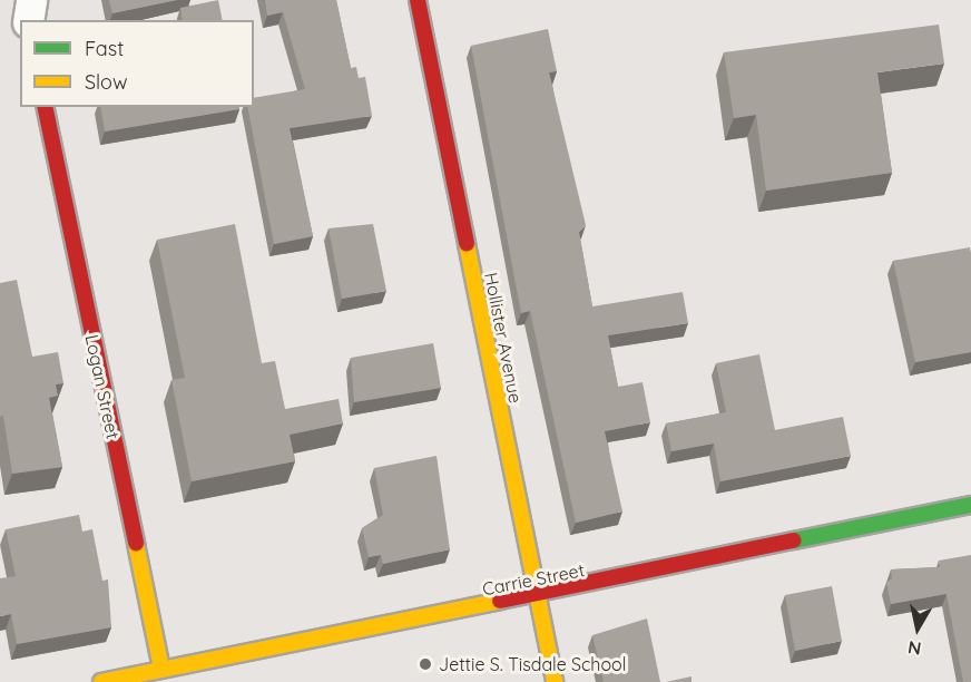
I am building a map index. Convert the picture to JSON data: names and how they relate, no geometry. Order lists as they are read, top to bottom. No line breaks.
{"streets":{"street":["Hollister Avenue","Logan Street","Carrie Street"]},"crossings":[["Hollister Avenue","Carrie Street"],["Logan Street","Carrie Street"]],"places":["Jettie S. Tisdale School"],"legend":["Fast","Slow"],"north":"bottom"}
